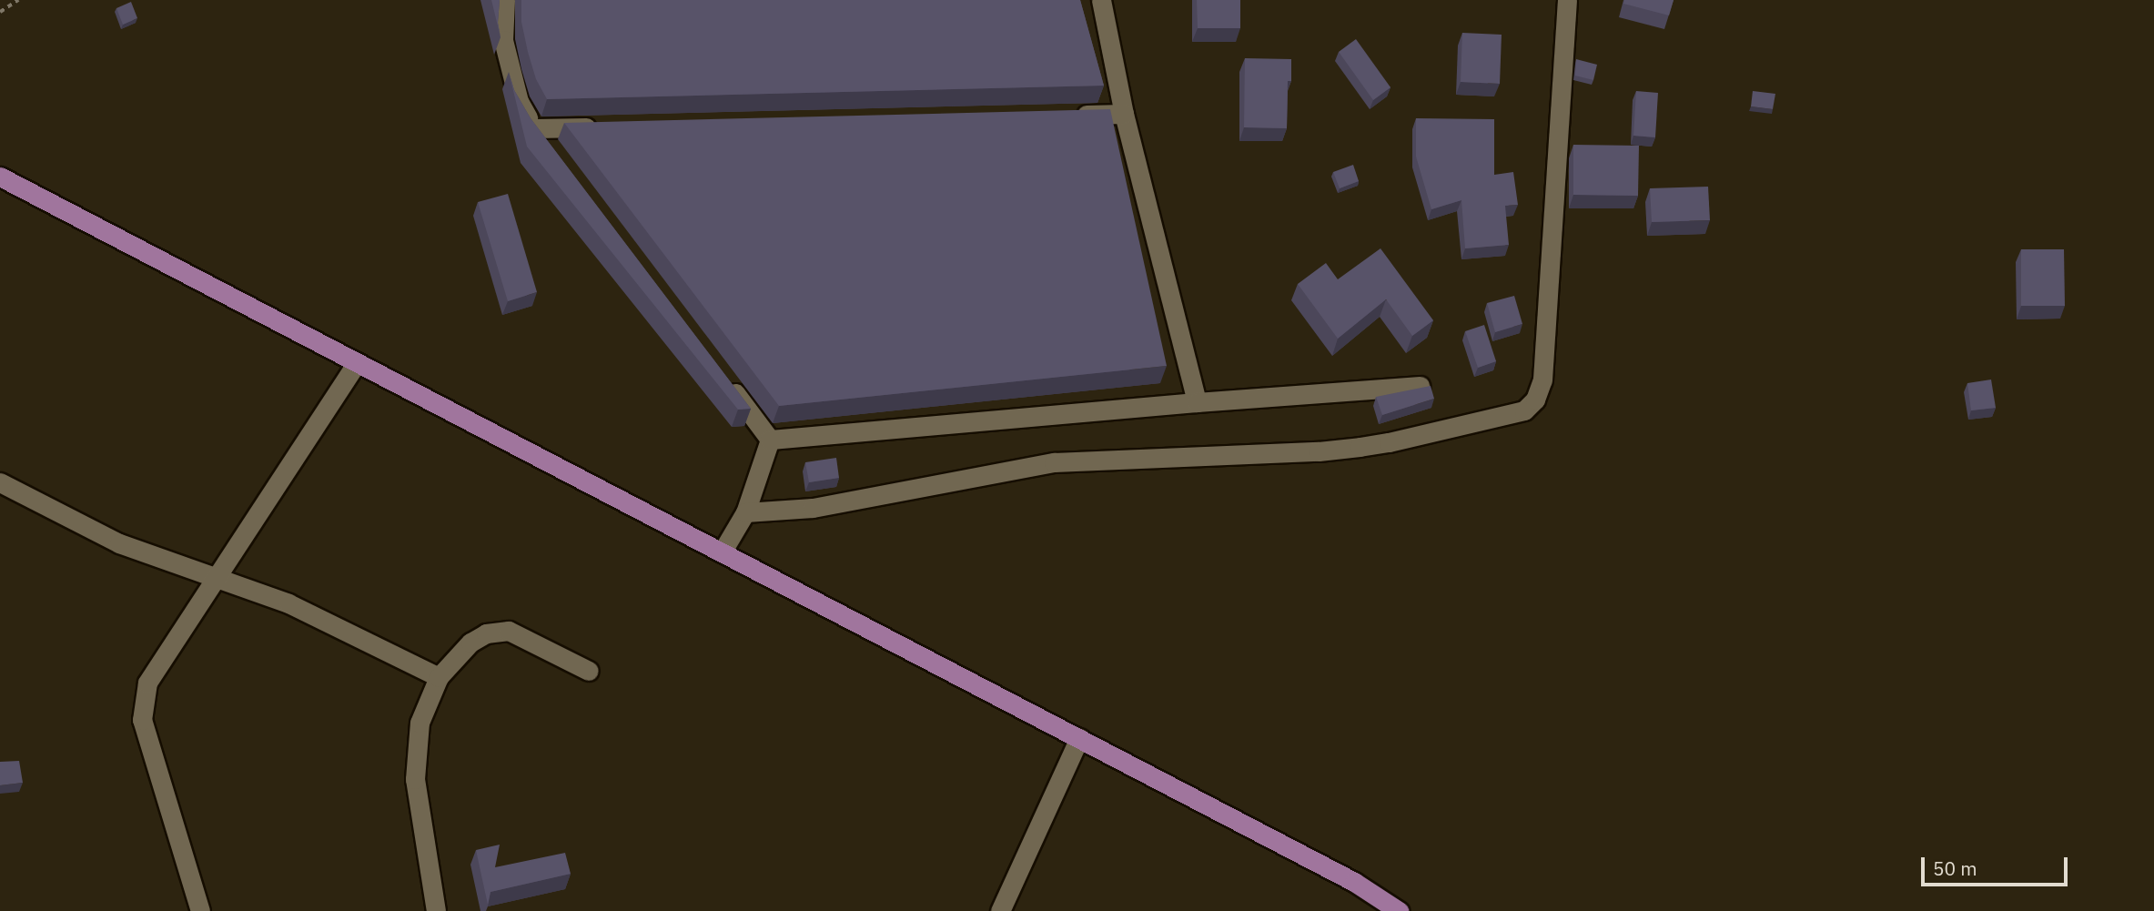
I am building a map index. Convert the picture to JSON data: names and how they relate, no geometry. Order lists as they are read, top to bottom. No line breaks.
{"scale_bar":"50 m"}
